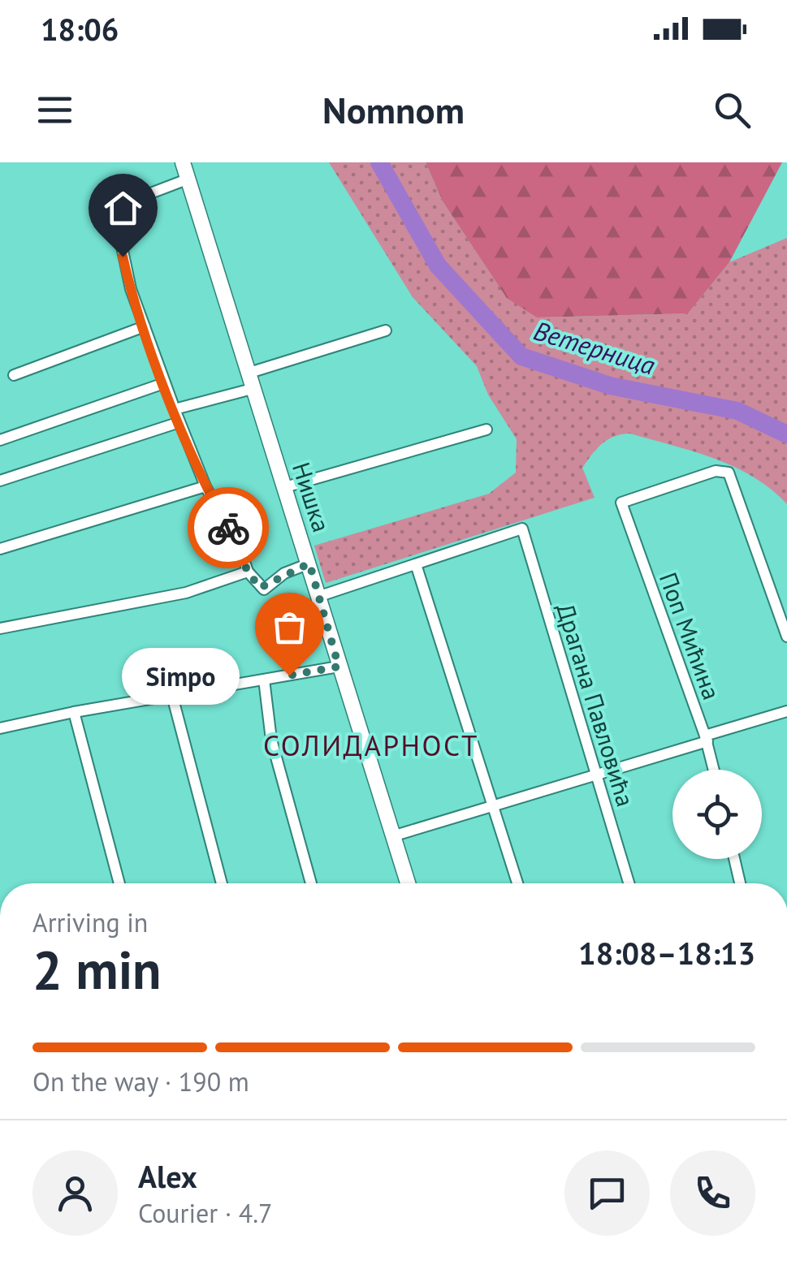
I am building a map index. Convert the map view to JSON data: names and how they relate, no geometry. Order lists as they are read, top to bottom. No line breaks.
{"streets":{"main road":["Нишка"],"street":["Поп Мићина","Драгана Павловића"]},"districts":["СОЛИДАРНОСТ"],"water":["Ветерница"],"places":["Simpo"],"page":{"status":"18:06","header":"Nomnom","bubble":"Simpo","heading":["2 min","Arriving in","18:08–18:13"],"panel":["Alex","Courier · 4.7"],"bar":"On the way · 190 m"}}
